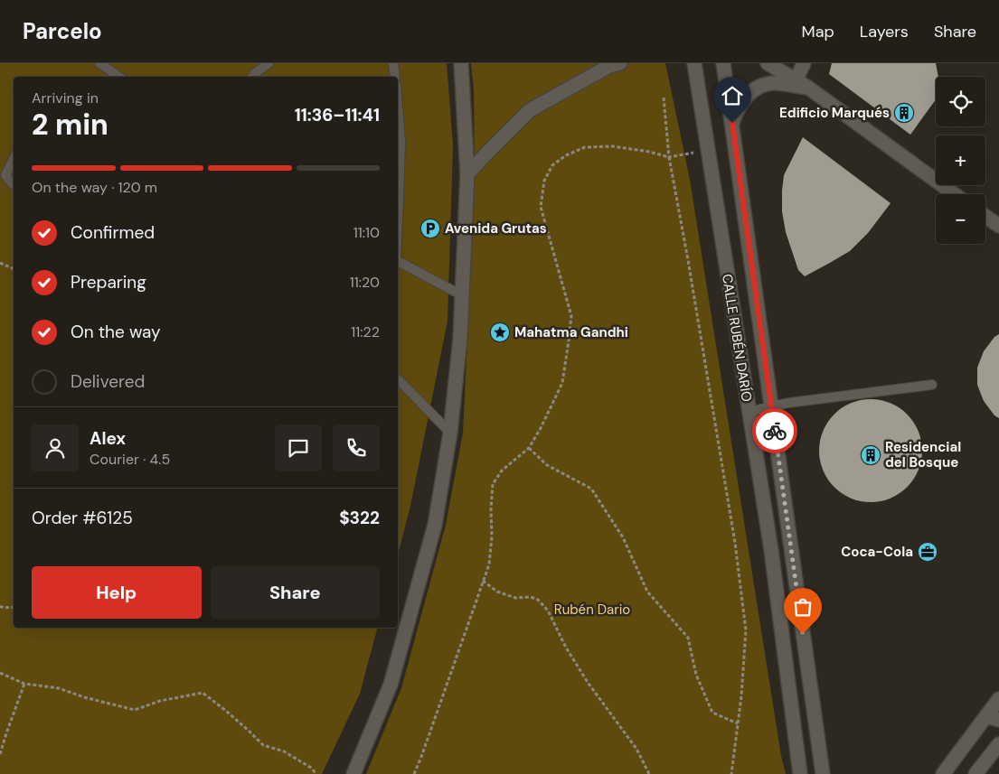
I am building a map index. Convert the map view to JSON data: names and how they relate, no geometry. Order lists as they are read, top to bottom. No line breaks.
{"streets":{"street":["CALLE RUBÉN DARÍO"]},"parks":["Rubén Dario"],"places":{"building":["Edificio Marqués","Residencial del Bosque"],"parking":["Avenida Grutas"],"place":["Mahatma Gandhi"],"office":["Coca-Cola"]},"page":{"header":"Parcelo","nav":["Map","Layers","Share"],"map_buttons":["+","−"],"heading":["2 min","Arriving in","11:36–11:41"],"panel":["Alex","Courier · 4.5","Order #6125","$322"],"bar":"On the way · 120 m","list":[["Confirmed","11:10"],["Preparing","11:20"],["On the way","11:22"],"Delivered"],"buttons":["Help","Share"]}}
